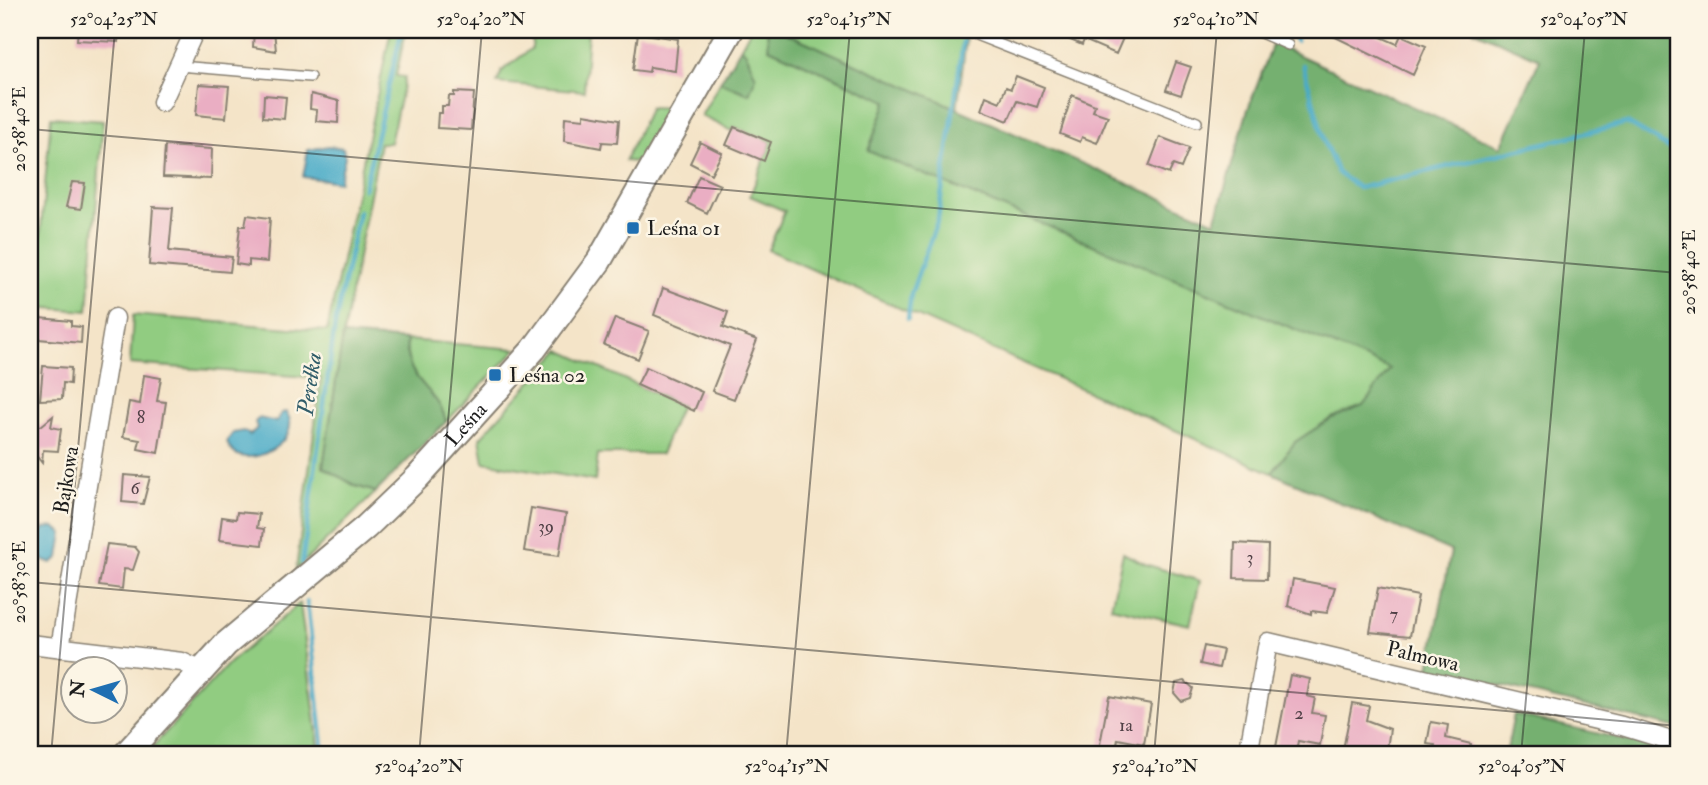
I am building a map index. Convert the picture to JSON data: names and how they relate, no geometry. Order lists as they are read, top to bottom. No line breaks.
{"streets":{"street":["Leśna","Bajkowa","Palmowa"]},"water":["Perełka"],"places":{"transit":["Leśna 01","Leśna 02"]},"house_numbers":["8","6","39","3","7","2","1a"],"north":"left","coordinates":["52°04'25\"N","52°04'20\"N","52°04'15\"N","52°04'10\"N","52°04'05\"N","20°58'40\"E","20°58'30\"E"]}
